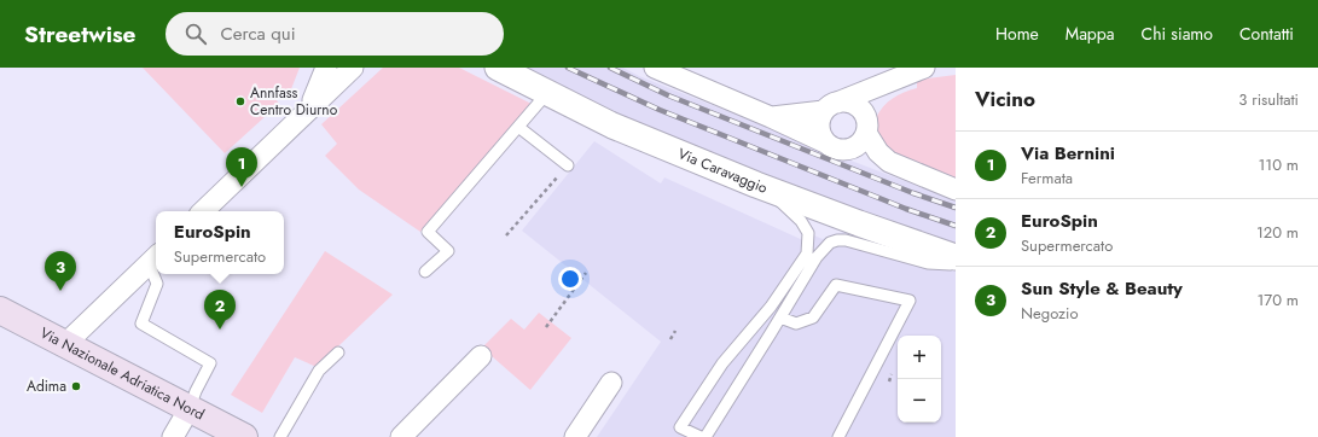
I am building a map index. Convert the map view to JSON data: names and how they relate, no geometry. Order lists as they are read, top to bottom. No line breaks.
{"streets":{"main road":["Via Nazionale Adriatica Nord"],"street":["Via Caravaggio"]},"places":["Annfass Centro Diurno","Adima"],"page":{"header":"Streetwise","search":"Cerca qui","nav":["Home","Mappa","Chi siamo","Contatti"],"heading":["Vicino","3 risultati"],"list":[{"mark":"1","name":"Via Bernini","note":"Fermata","value":"110 m"},{"mark":"2","name":"EuroSpin","note":"Supermercato","value":"120 m"},{"mark":"3","name":"Sun Style & Beauty","note":"Negozio","value":"170 m"}],"pins":["1","3","2"],"popup":["EuroSpin","Supermercato"],"map_buttons":["+","−"]}}
